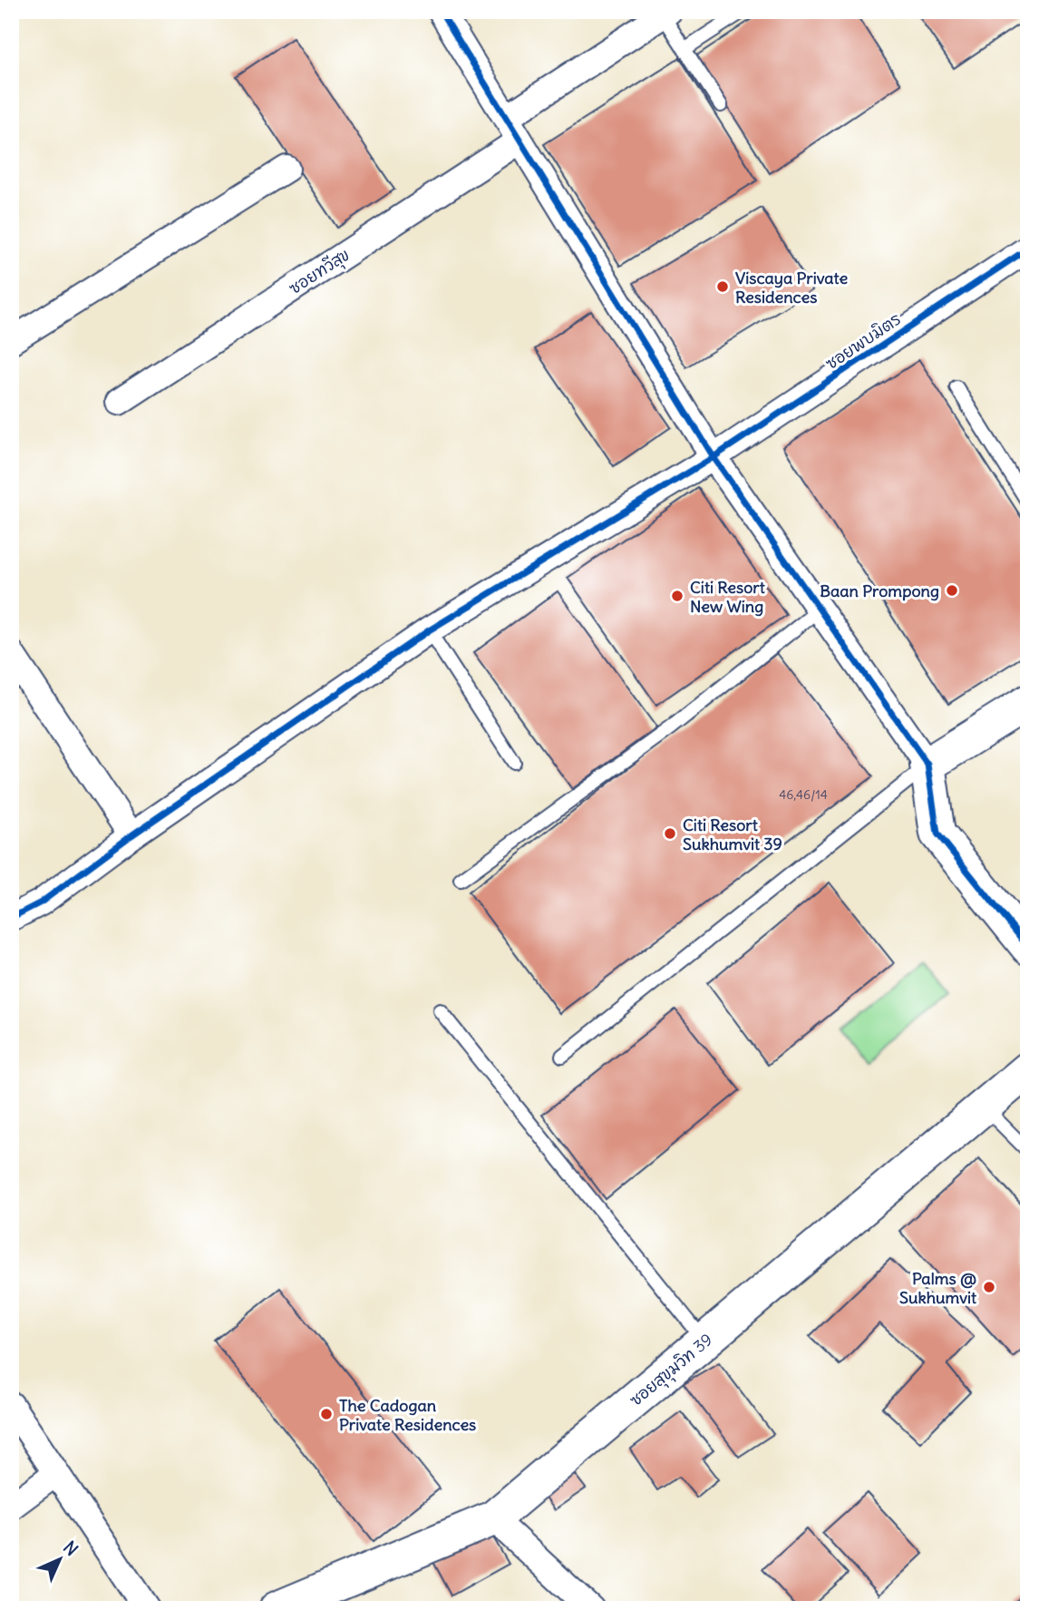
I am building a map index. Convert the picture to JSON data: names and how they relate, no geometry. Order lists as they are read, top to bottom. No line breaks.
{"streets":{"street":["ซอยทวีสุข","ซอยพบมิตร","ซอยสุขุมวิท 39"]},"places":["Viscaya Private Residences","Baan Prompong","Citi Resort New Wing","Citi Resort Sukhumvit 39","Palms @ Sukhumvit","The Cadogan Private Residences"],"house_numbers":["46,46/14"],"north":"top right"}
